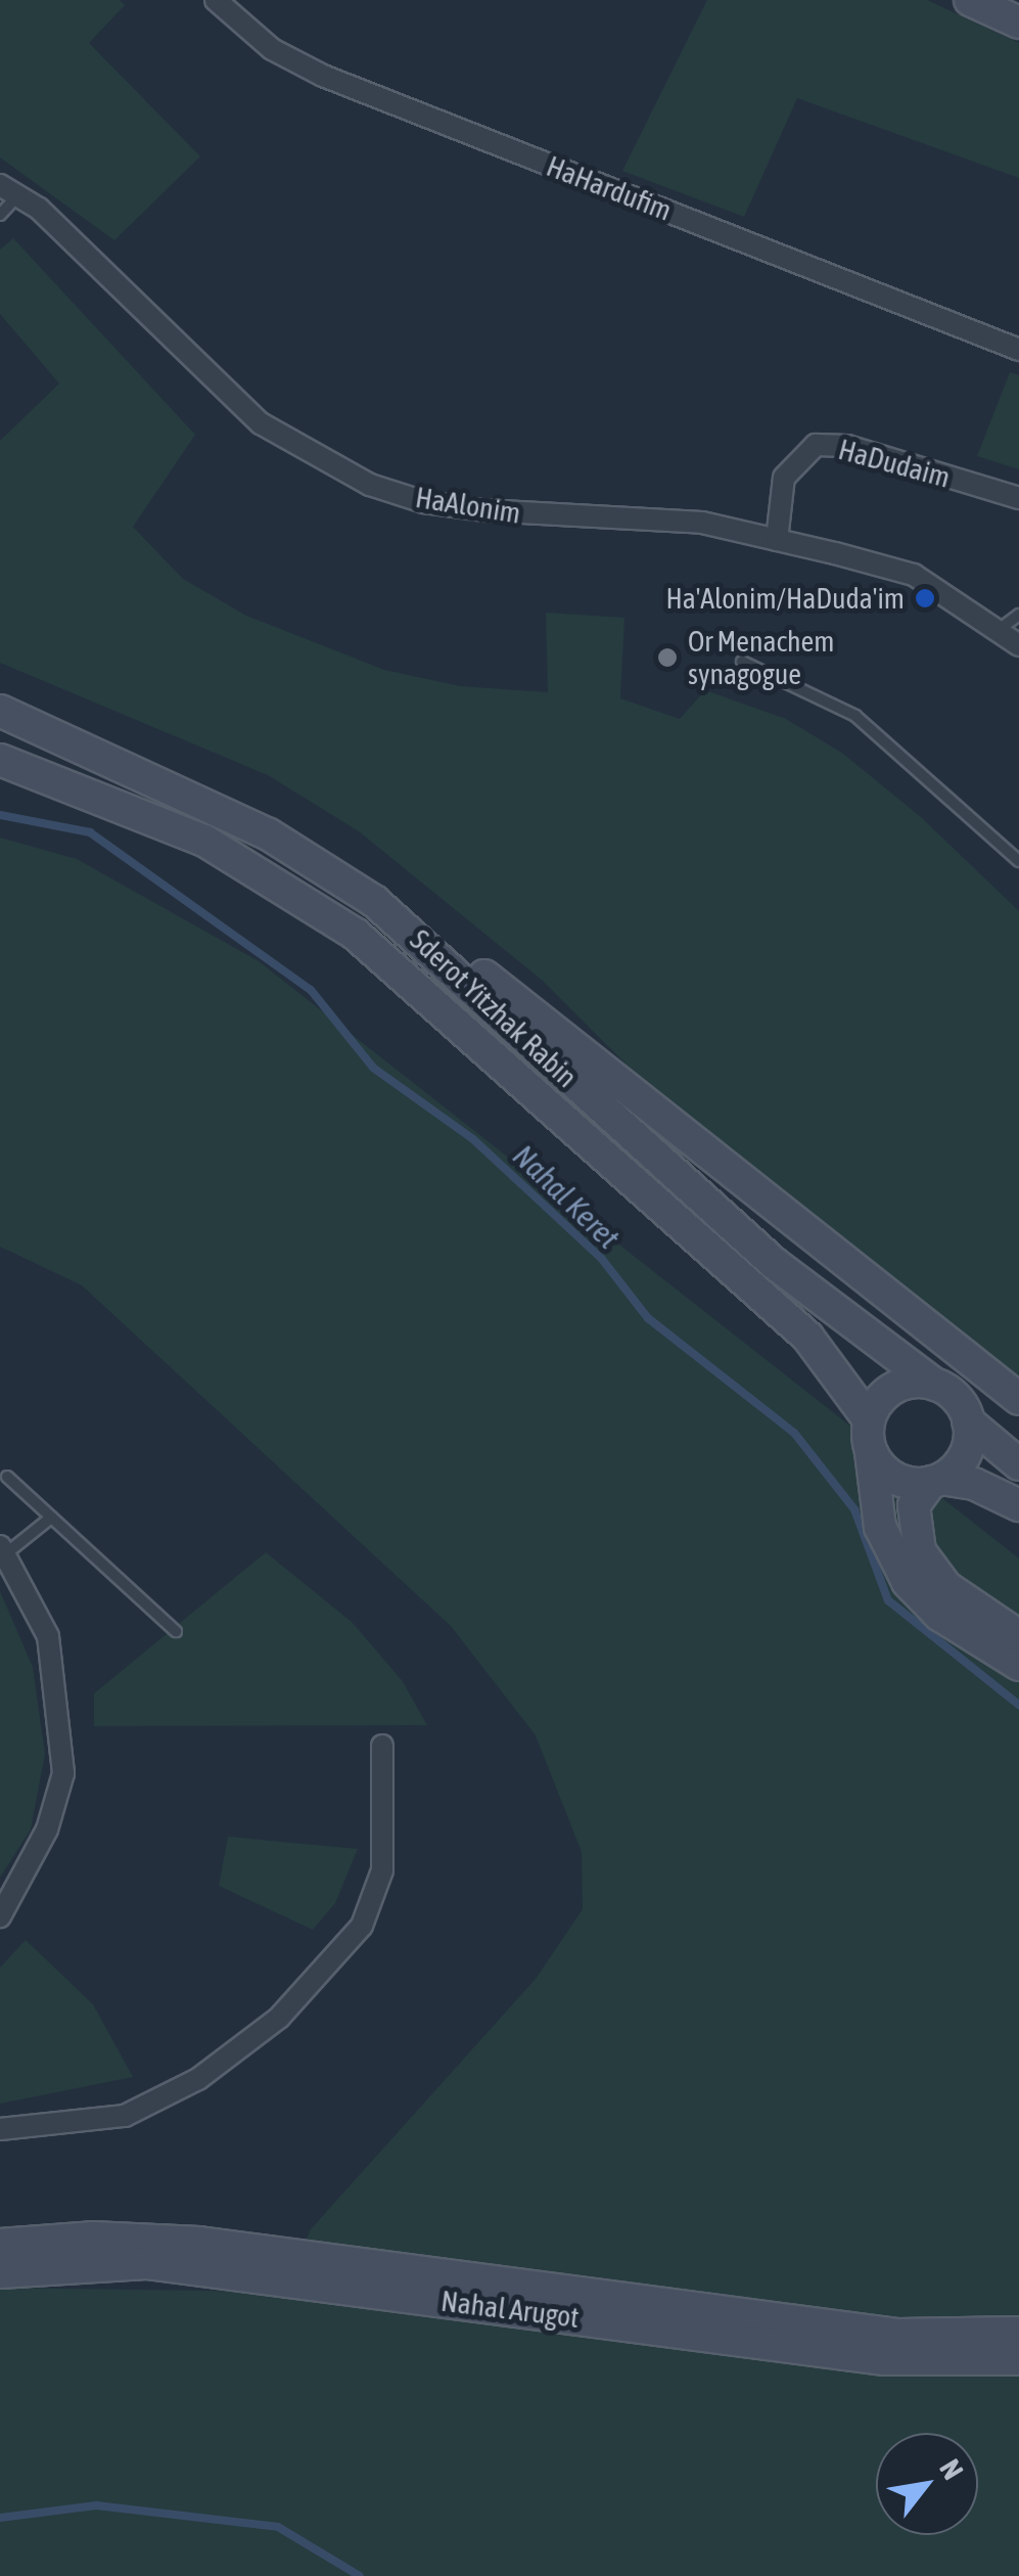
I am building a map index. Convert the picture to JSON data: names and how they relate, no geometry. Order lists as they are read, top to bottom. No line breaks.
{"streets":{"main road":["Sderot Yitzhak Rabin","Nahal Arugot"],"street":["HaHardufim","HaDudaim","HaAlonim"]},"crossings":[["HaDudaim","HaAlonim"]],"water":["Nahal Keret"],"places":["Ha'Alonim/HaDuda'im","Or Menachem synagogue"],"north":"top right"}
